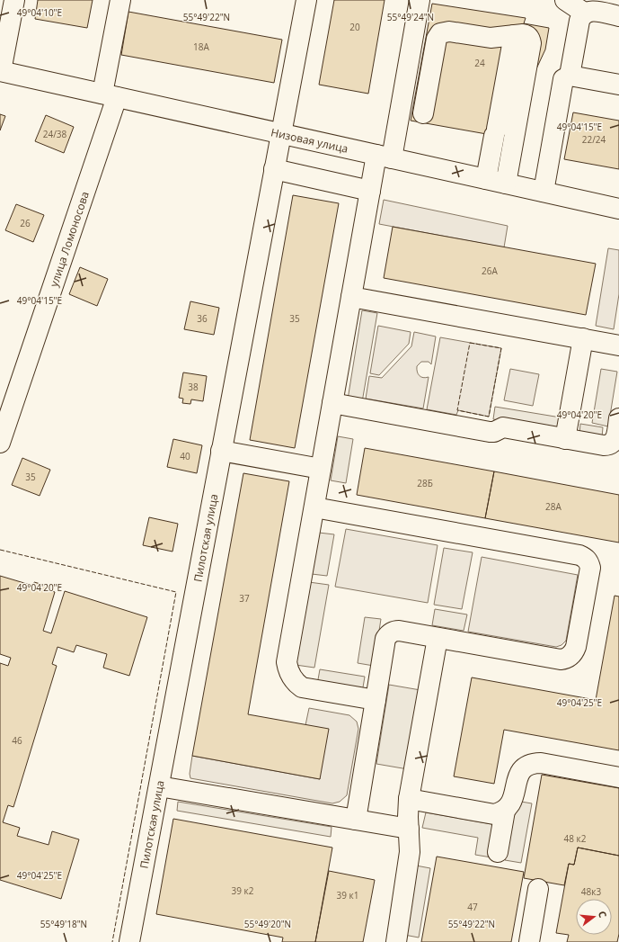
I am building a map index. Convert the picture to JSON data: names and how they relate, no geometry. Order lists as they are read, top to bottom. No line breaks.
{"streets":{"street":["Низовая улица","улица Ломоносова","Пилотская улица"]},"crossings":[["Низовая улица","улица Ломоносова"],["Низовая улица","Пилотская улица"]],"house_numbers":["20","18А","24","24/38","22/24","26","26А","36","35","38","40","35","28Б","28А","37","46","48 к2","39 к2","48к3","39 к1","47"],"north":"right","coordinates":["49°04'10\"E","55°49'22\"N","55°49'24\"N","49°04'15\"E","49°04'20\"E","49°04'25\"E","55°49'18\"N","55°49'20\"N"]}
